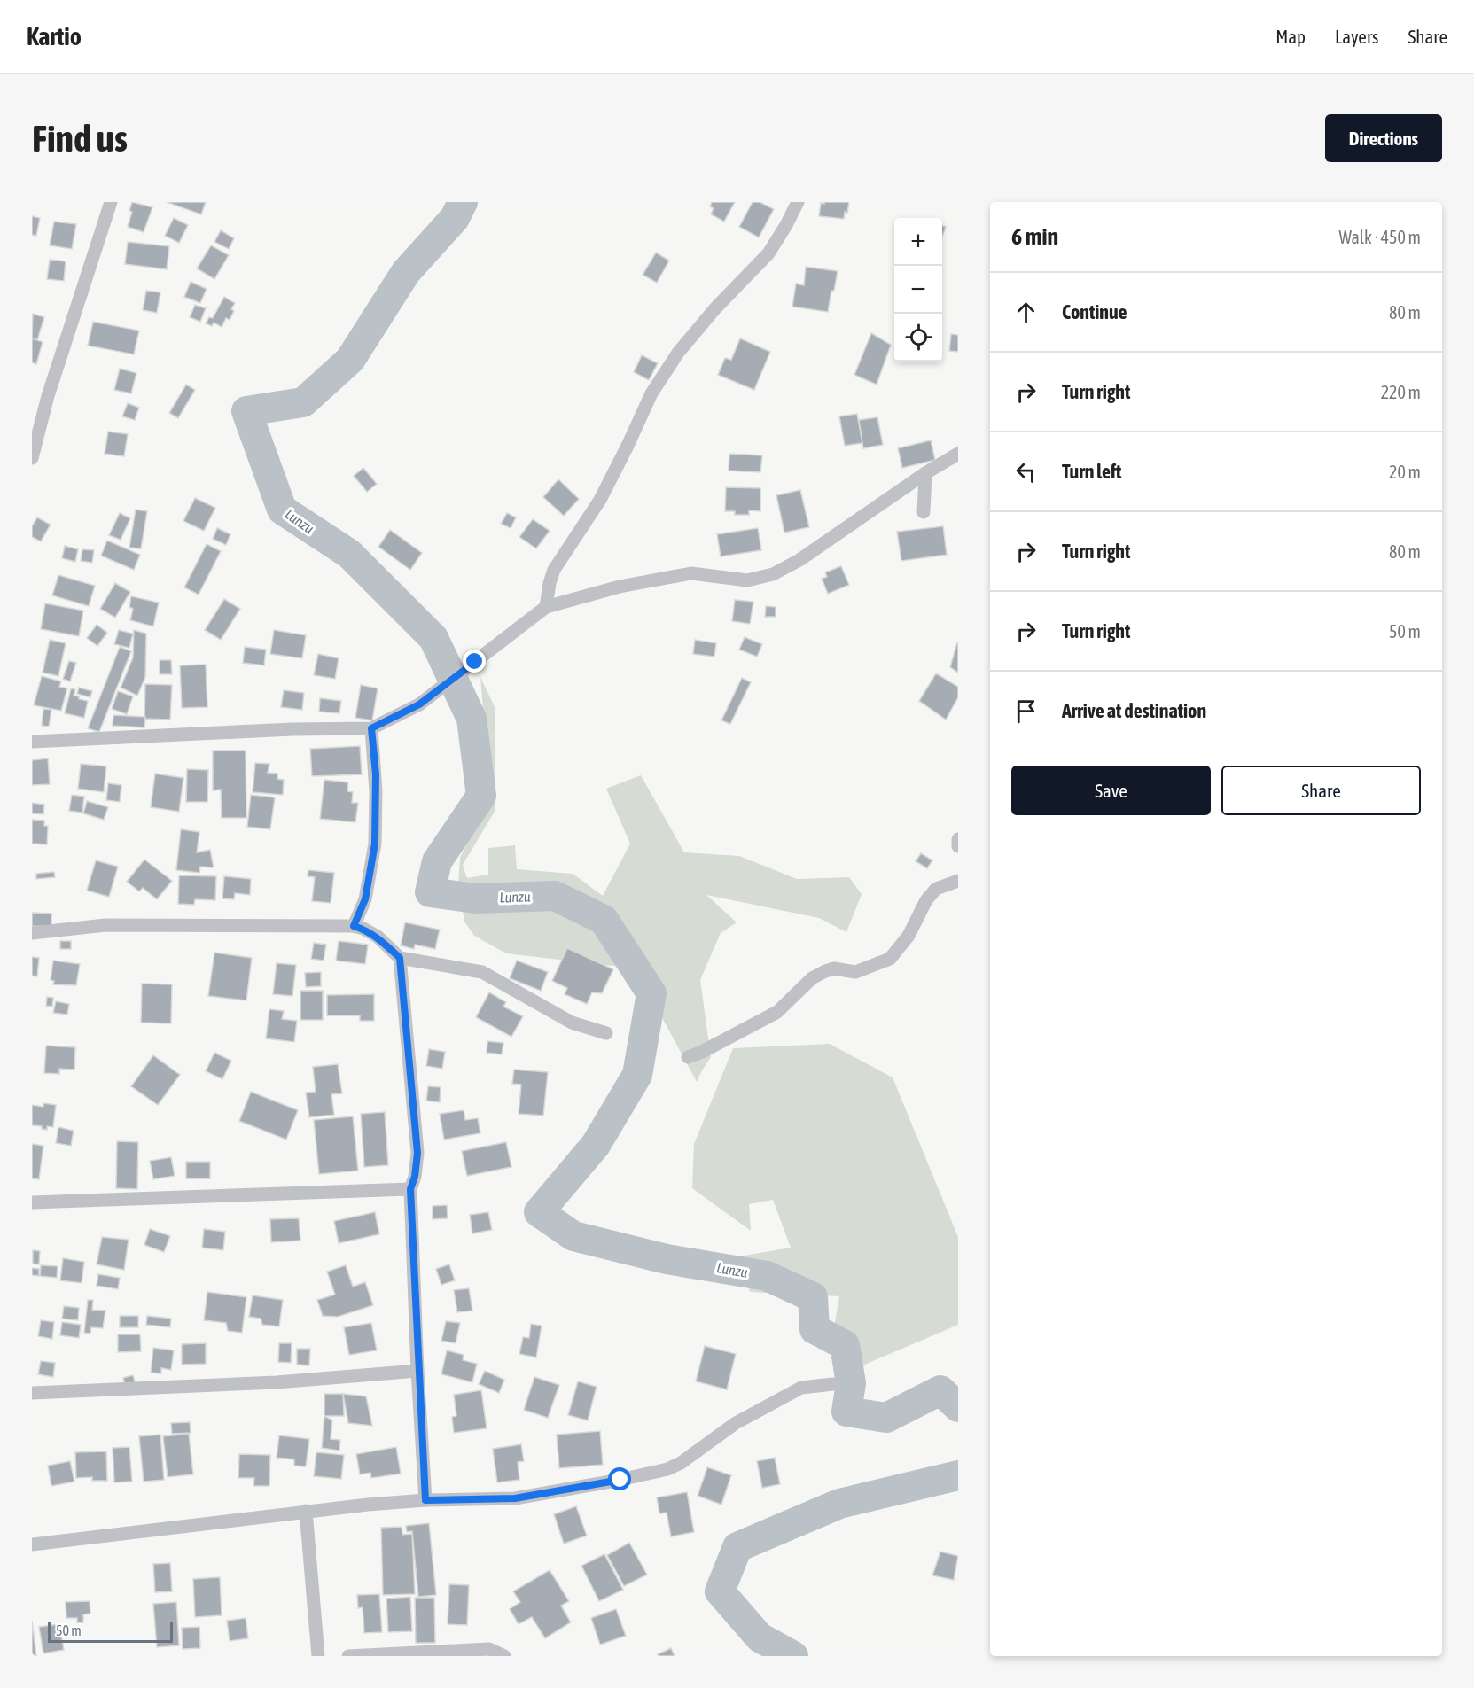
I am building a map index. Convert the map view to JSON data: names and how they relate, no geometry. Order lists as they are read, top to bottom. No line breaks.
{"water":["Lunzu"],"scale_bar":"50 m","page":{"header":"Kartio","nav":["Map","Layers","Share"],"buttons":["Directions",["Save","Share"]],"title":"Find us","heading":["6 min","Walk · 450 m"],"map_buttons":["+","−"],"list":[["Continue","80 m"],["Turn right","220 m"],["Turn left","20 m"],["Turn right","80 m"],["Turn right","50 m"],"Arrive at destination"],"scale":"50 m"}}
